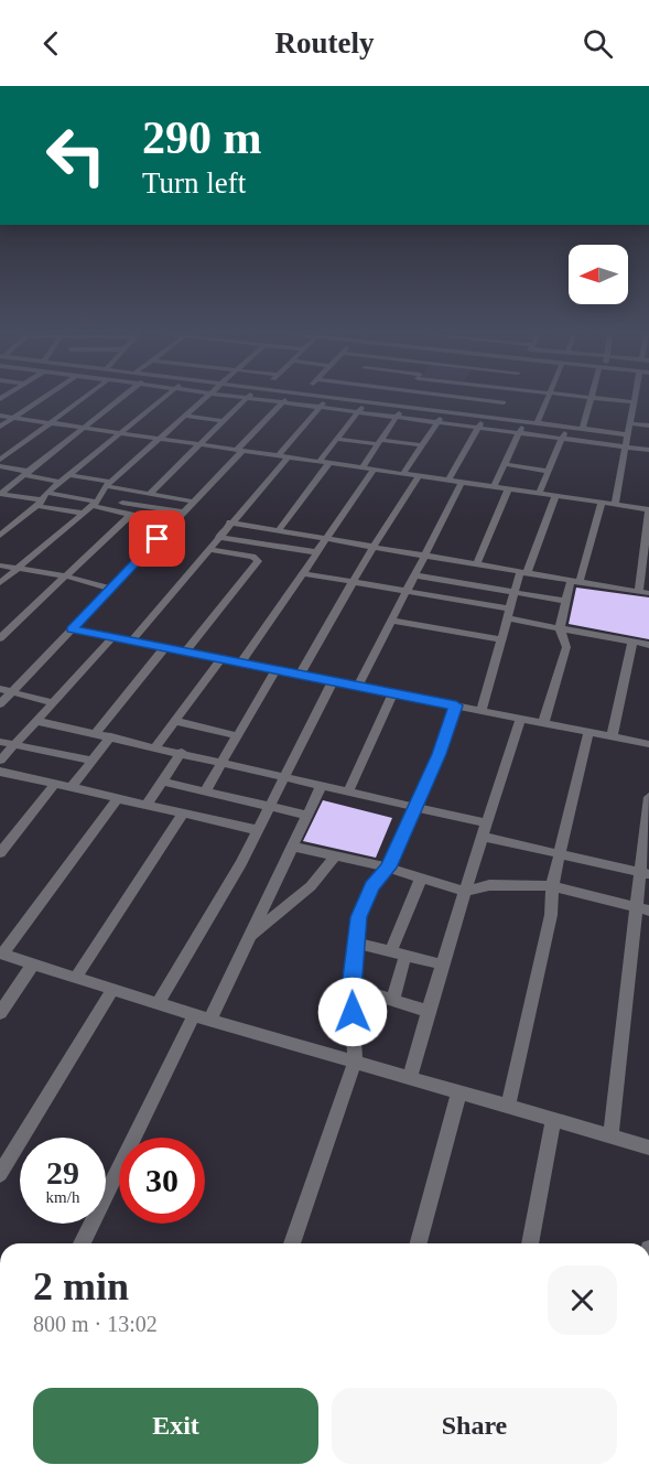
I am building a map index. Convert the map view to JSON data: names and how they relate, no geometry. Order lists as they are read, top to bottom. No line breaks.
{"north":"left","page":{"header":"Routely","turn":["290 m","Turn left"],"speed":"29 km/h","limit":"30","heading":["2 min","800 m · 13:02"],"buttons":["Exit","Share"]}}
